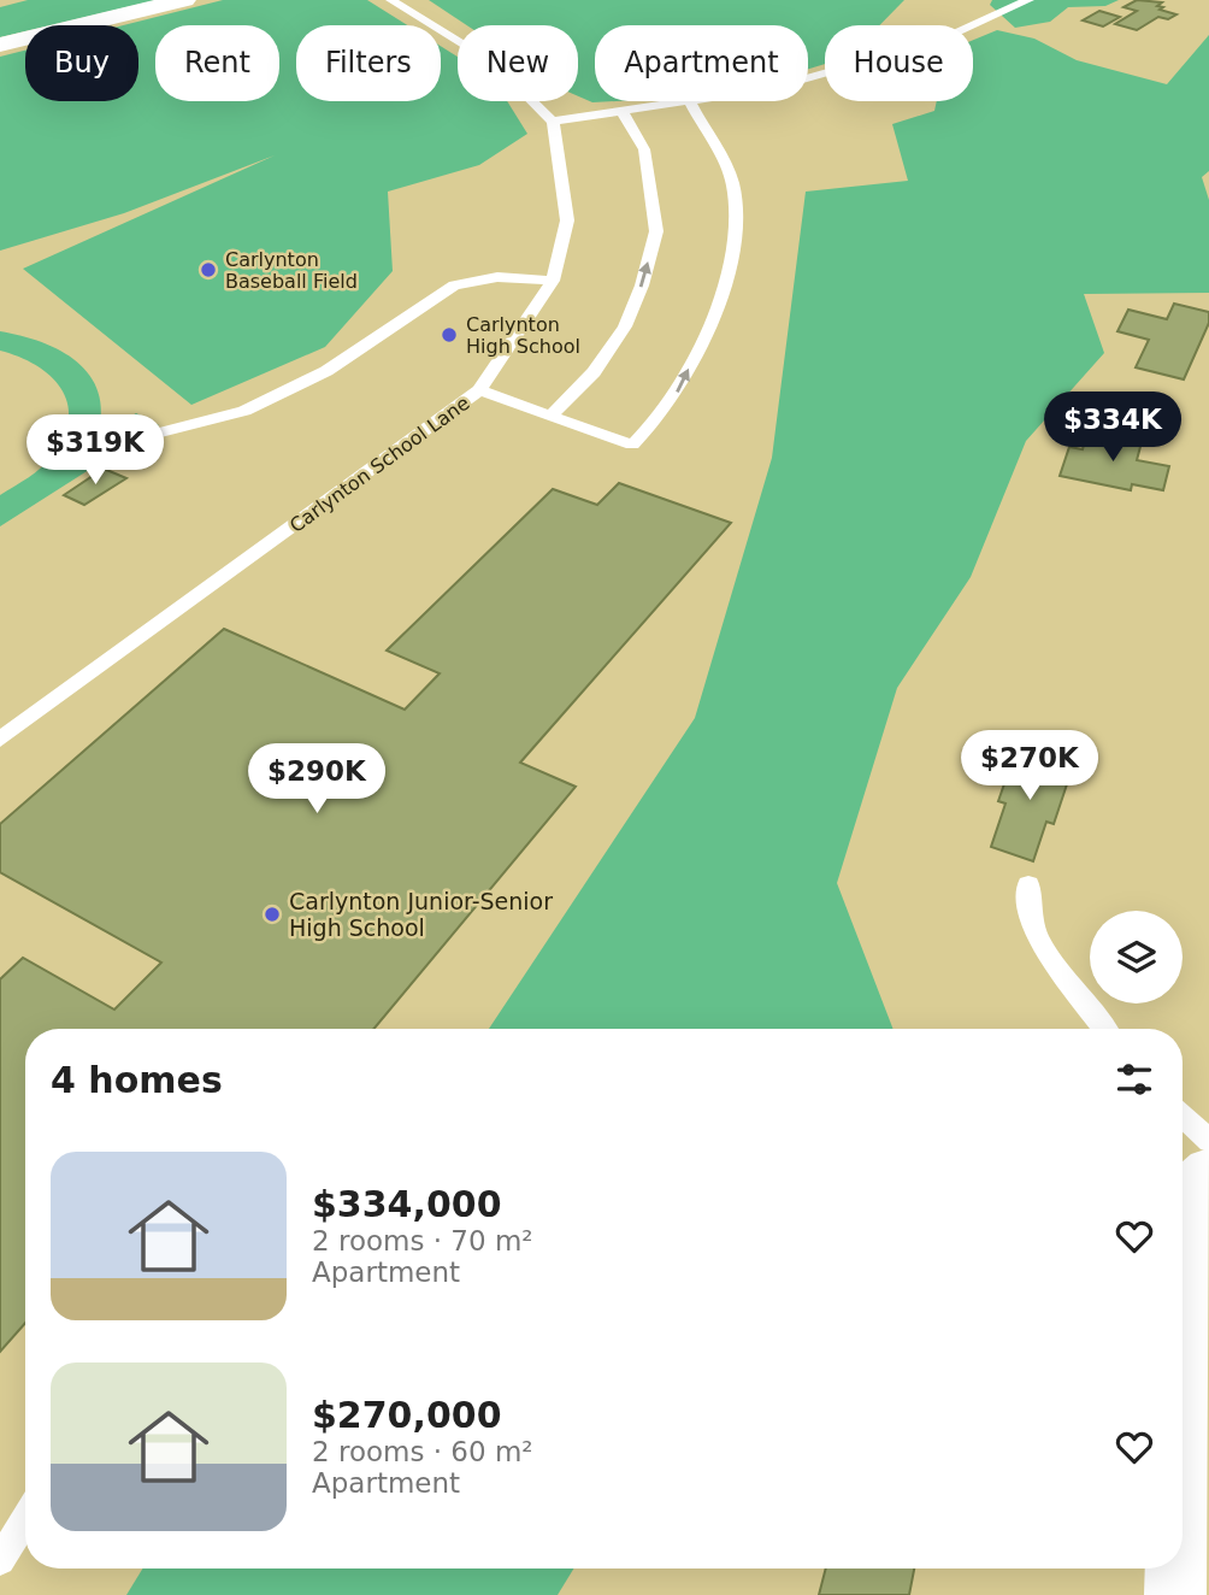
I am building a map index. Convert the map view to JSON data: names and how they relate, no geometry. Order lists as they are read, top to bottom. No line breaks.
{"streets":{"lane":["Carlynton School Lane"]},"places":["Carlynton Baseball Field","Carlynton High School","Carlynton Junior-Senior High School"],"page":{"chip":["Buy","Rent","Filters","New","Apartment","House"],"price":["$334K","$319K","$270K","$290K"],"heading":"4 homes","list":[{"name":"$334,000","note":"2 rooms · 70 m² · Apartment"},{"name":"$270,000","note":"2 rooms · 60 m² · Apartment"}]}}
